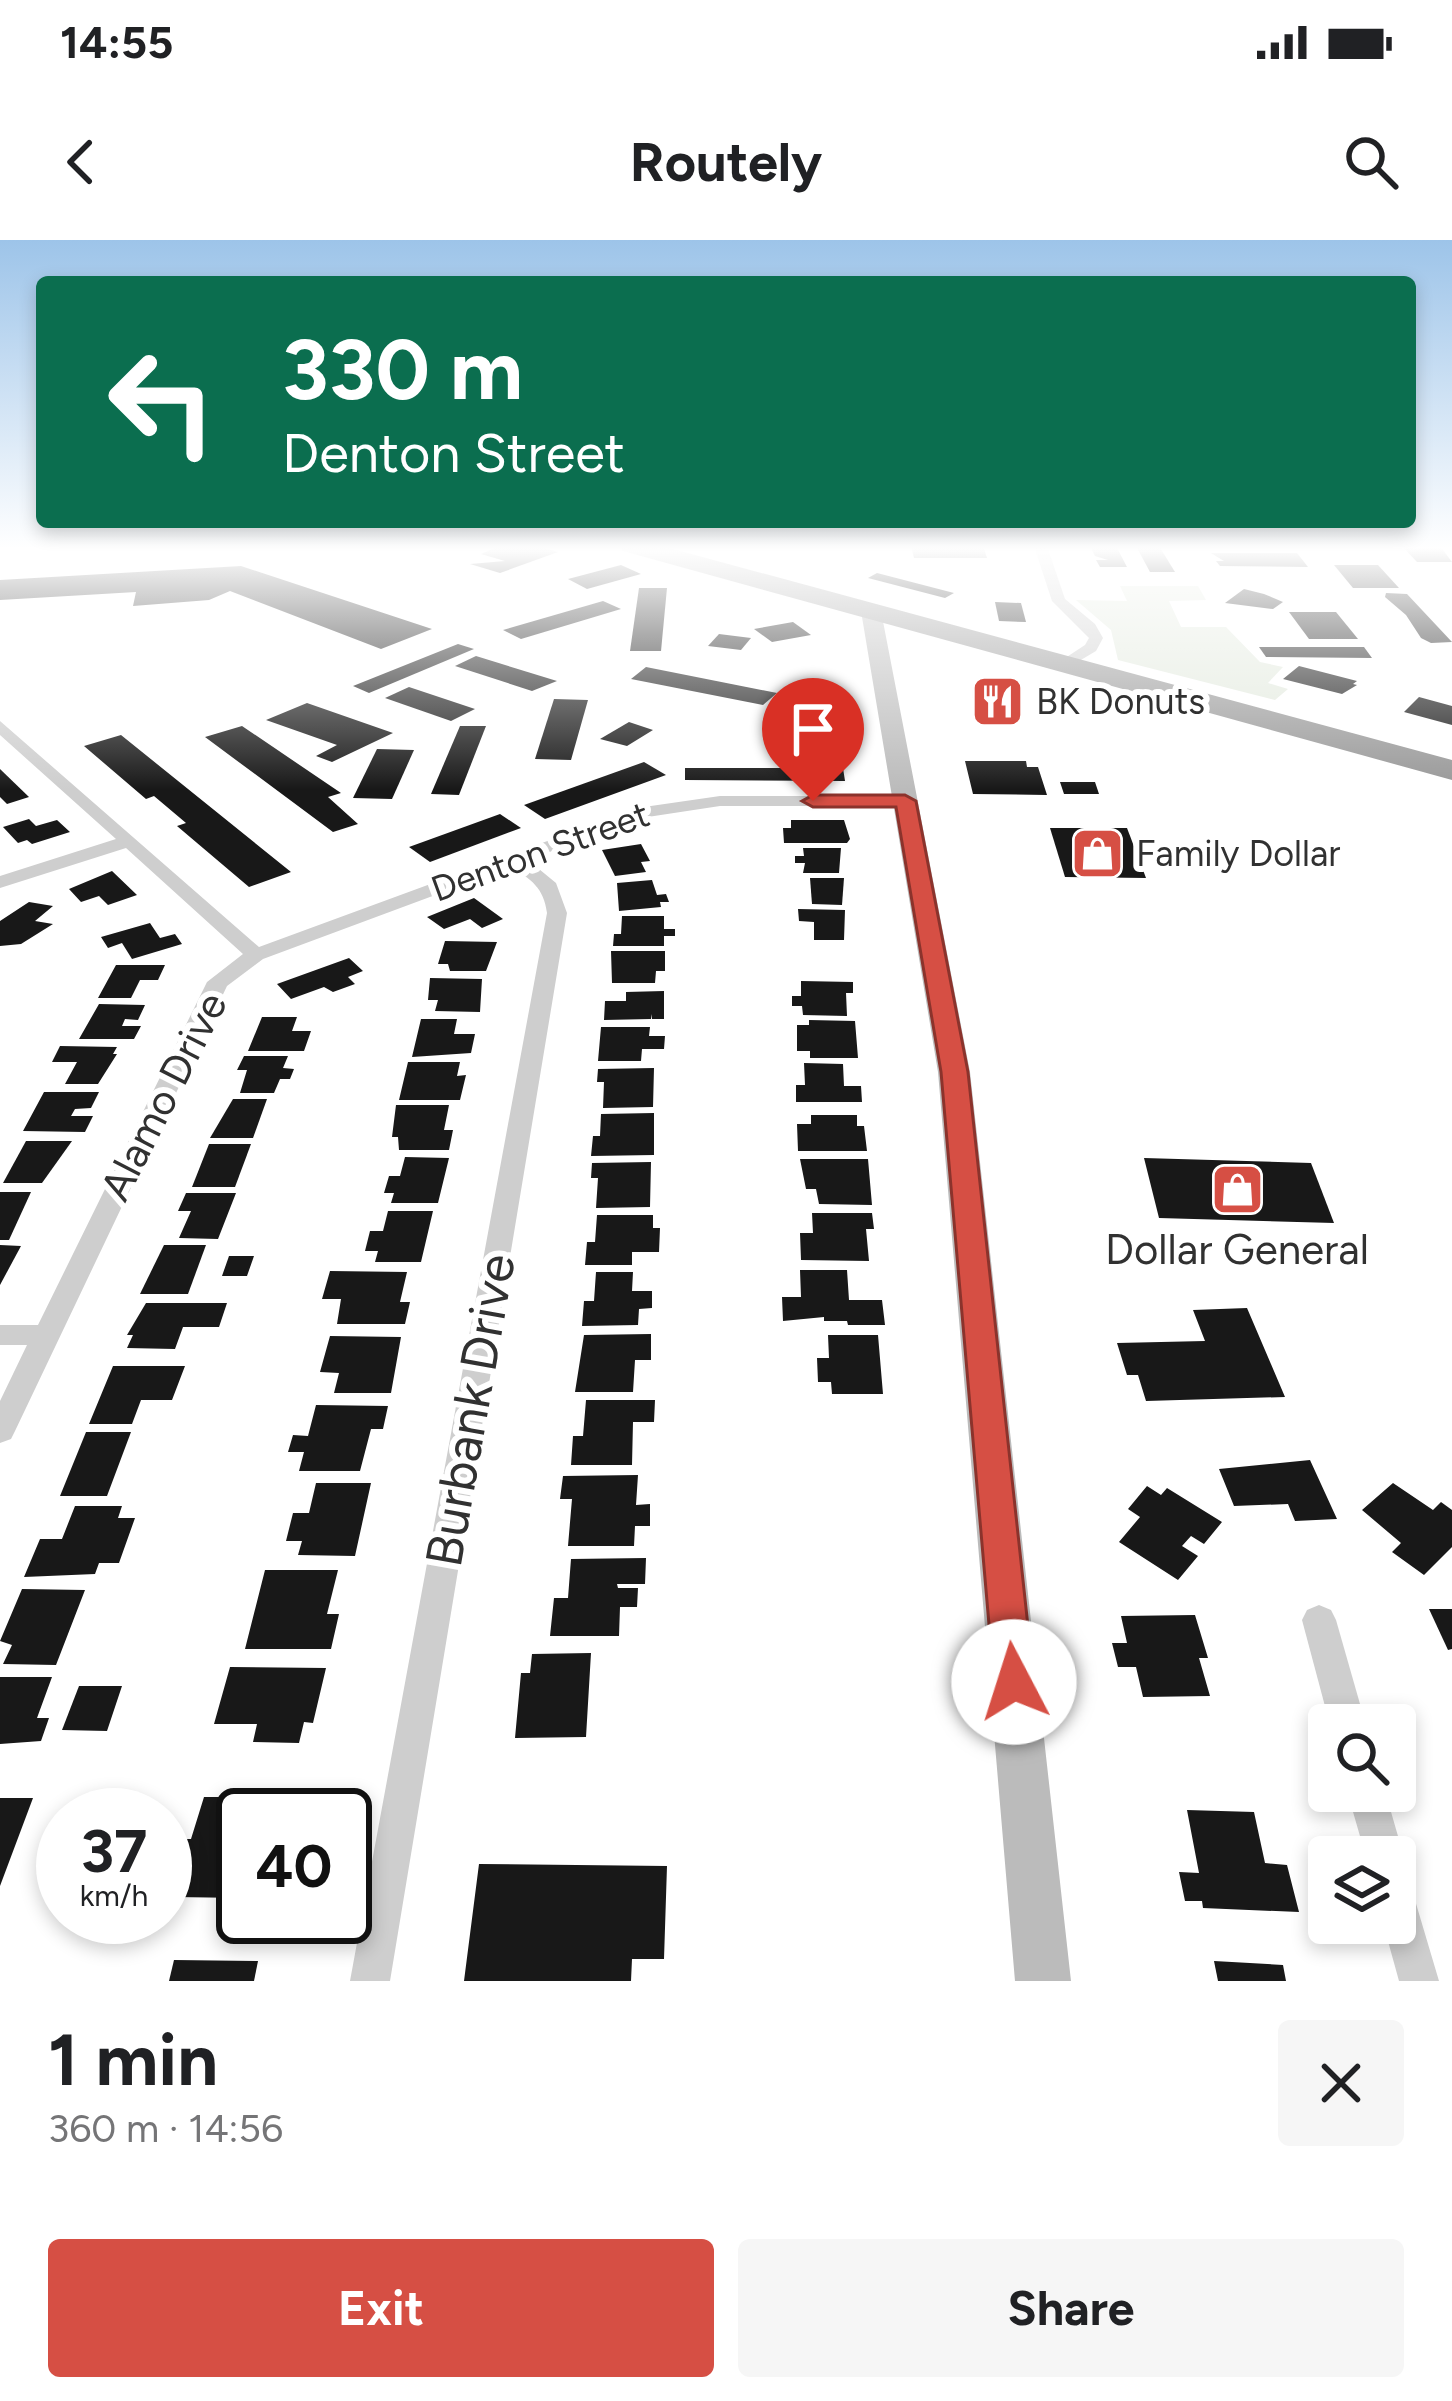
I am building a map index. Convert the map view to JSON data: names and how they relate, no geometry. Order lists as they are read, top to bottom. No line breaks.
{"streets":{"street":["Denton Street","Alamo Drive","Burbank Drive"]},"crossings":[["Denton Street","Alamo Drive"],["Denton Street","Burbank Drive"]],"places":{"restaurant":["BK Donuts"],"shop":["Family Dollar","Dollar General"]},"page":{"status":"14:55","header":"Routely","turn":["330 m","Denton Street"],"speed":"37 km/h","limit":"40","heading":["1 min","360 m · 14:56"],"buttons":["Exit","Share"]}}
